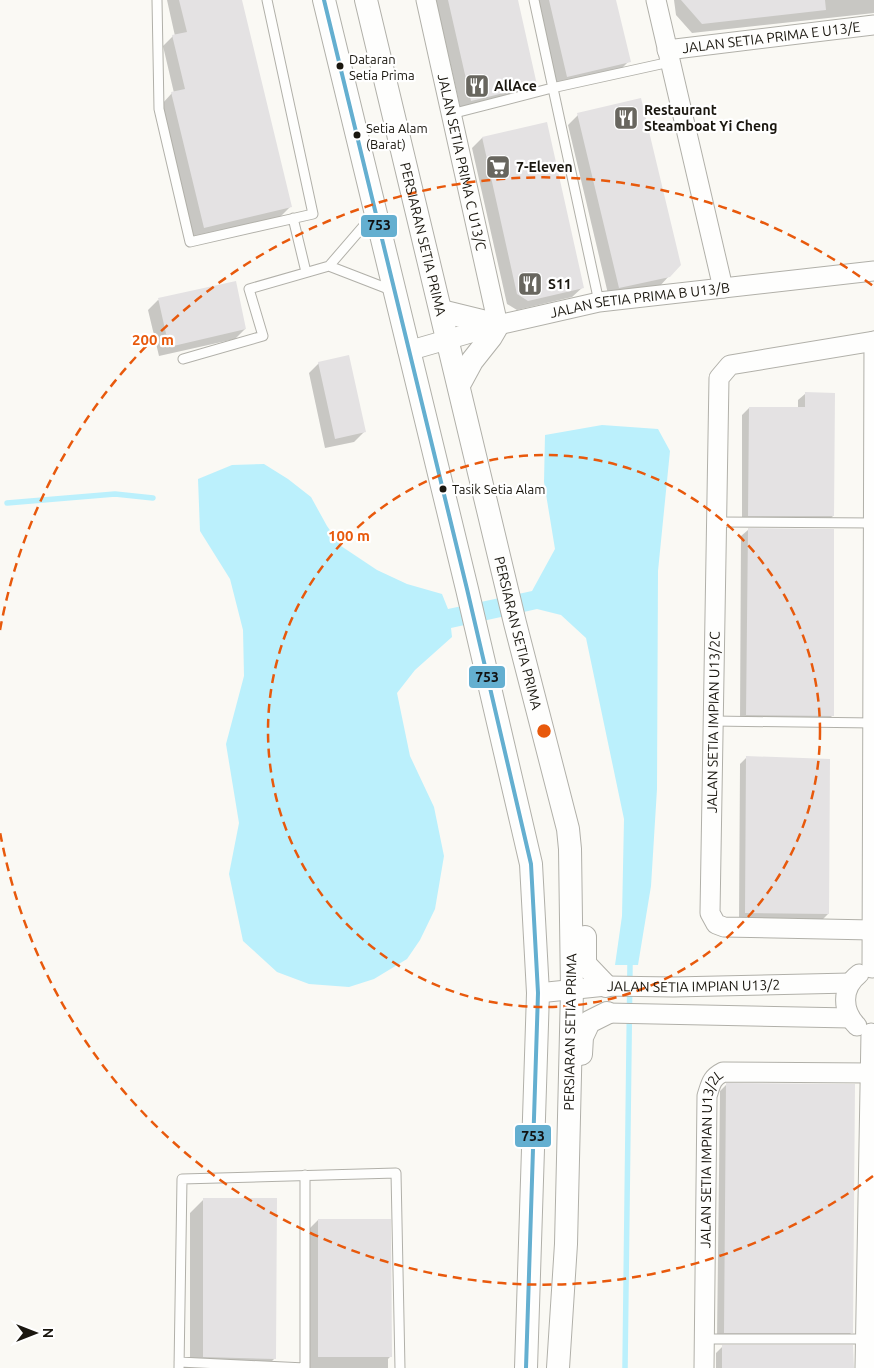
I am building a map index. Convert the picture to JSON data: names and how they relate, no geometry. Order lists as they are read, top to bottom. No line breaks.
{"streets":{"street":["JALAN SETIA PRIMA E U13/E","JALAN SETIA PRIMA C U13/C","PERSIARAN SETIA PRIMA","JALAN SETIA PRIMA B U13/B","JALAN SETIA IMPIAN U13/2C","JALAN SETIA IMPIAN U13/2","JALAN SETIA IMPIAN U13/2L"]},"crossings":[["JALAN SETIA PRIMA C U13/C","JALAN SETIA PRIMA B U13/B"],["PERSIARAN SETIA PRIMA","JALAN SETIA PRIMA B U13/B"],["PERSIARAN SETIA PRIMA","JALAN SETIA IMPIAN U13/2"]],"places":{"other":["Dataran Setia Prima","Setia Alam (Barat)","Tasik Setia Alam"],"restaurant":["AllAce","Restaurant Steamboat Yi Cheng","S11"],"supermarket":["7-Eleven"]},"lines":["transit line 753"],"north":"right","rings":["200 m","100 m"]}
